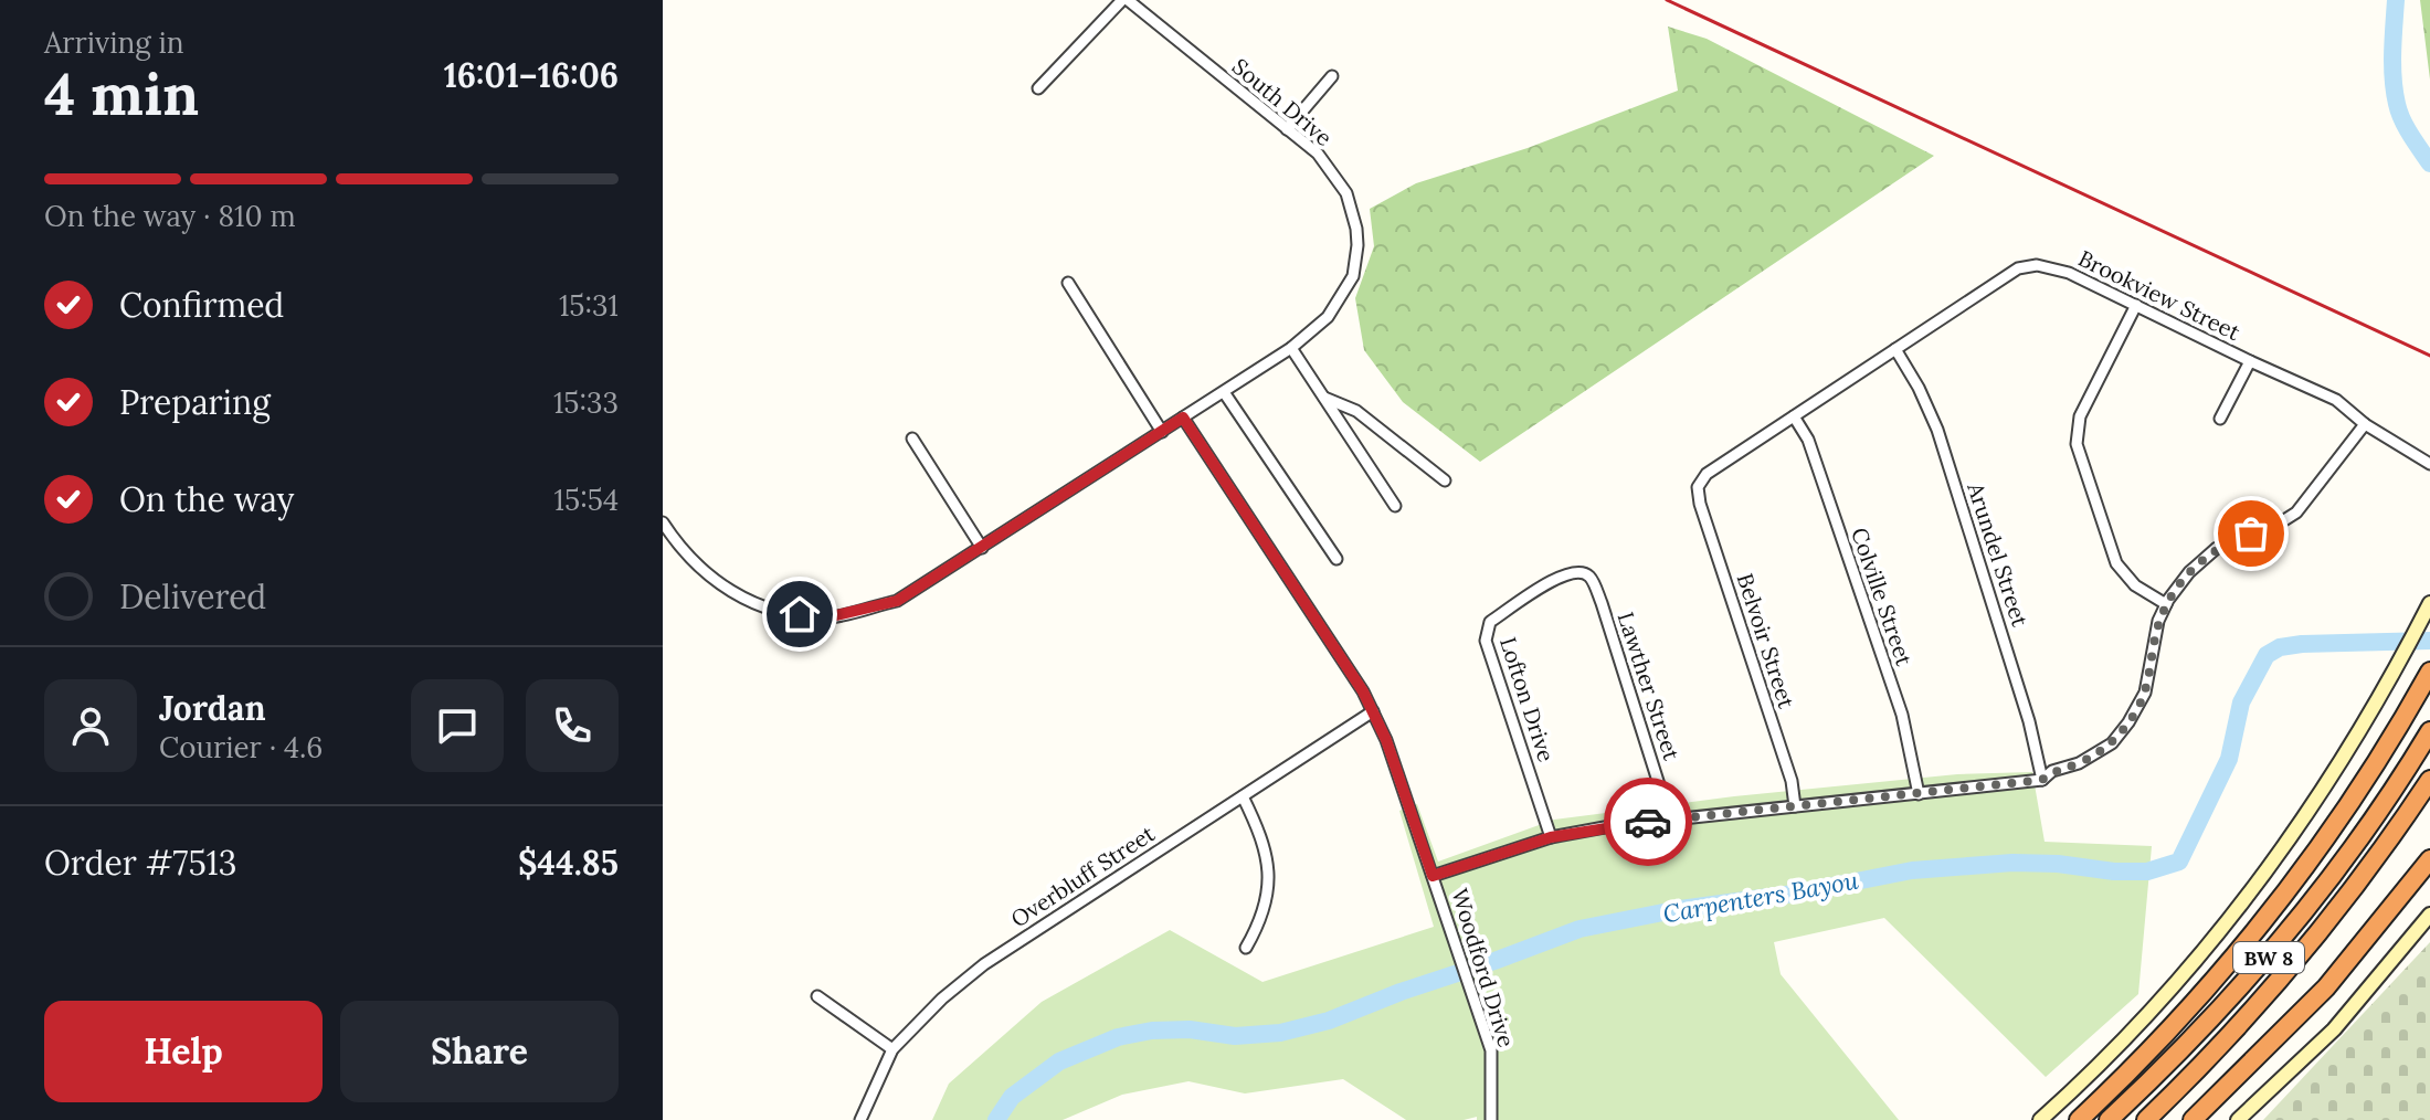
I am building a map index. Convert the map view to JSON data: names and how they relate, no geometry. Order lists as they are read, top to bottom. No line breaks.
{"streets":{"highway":["BW 8"],"street":["South Drive","Brookview Street","Arundel Street","Colville Street","Belvoir Street","Lawther Street","Lofton Drive","Overbluff Street","Woodford Drive"]},"crossings":[["South Drive","Woodford Drive"],["Brookview Street","Arundel Street"],["Brookview Street","Colville Street"],["Brookview Street","Belvoir Street"],["Lawther Street","Lofton Drive"],["Overbluff Street","Woodford Drive"]],"water":["Carpenters Bayou"],"page":{"heading":["4 min","Arriving in","16:01–16:06"],"panel":["Jordan","Courier · 4.6","Order #7513","$44.85"],"bar":"On the way · 810 m","list":[["Confirmed","15:31"],["Preparing","15:33"],["On the way","15:54"],"Delivered"],"buttons":["Help","Share"]}}
